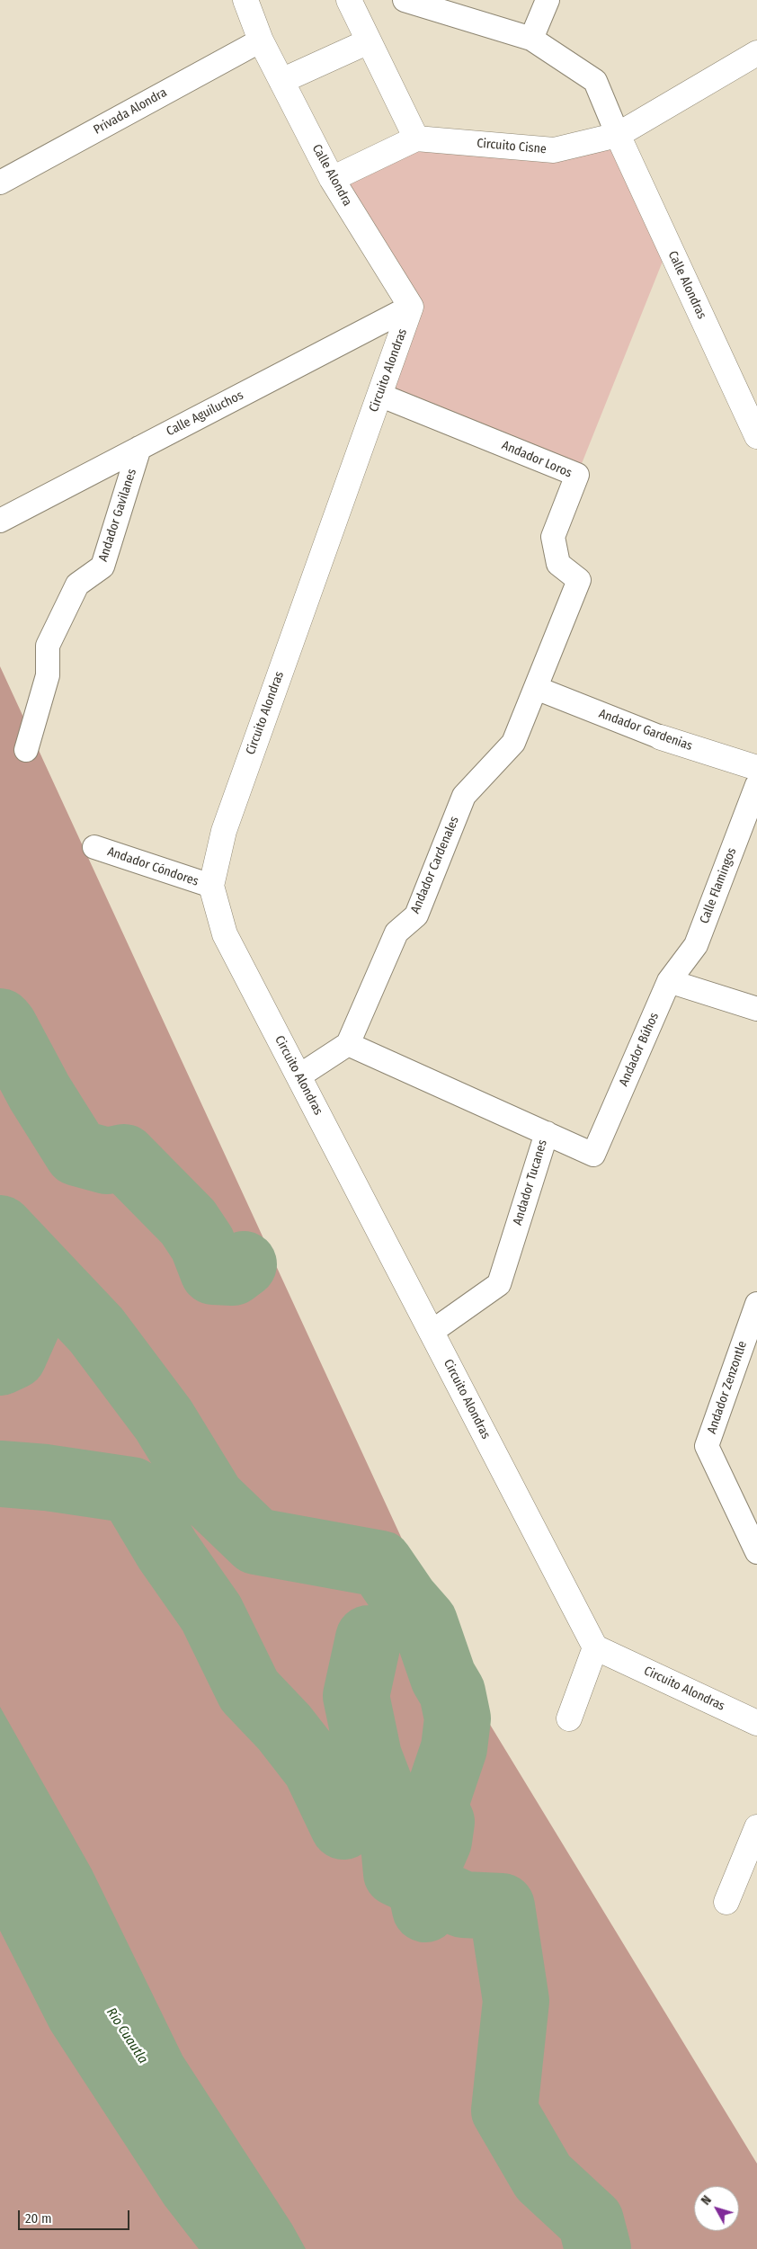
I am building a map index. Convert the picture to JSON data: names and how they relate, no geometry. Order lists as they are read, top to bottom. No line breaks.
{"streets":{"street":["Privada Alondra","Circuito Cisne","Calle Alondra","Calle Alondras","Circuito Alondras","Calle Aguiluchos","Andador Loros","Andador Gavilanes","Andador Gardenias","Andador Cardenales","Andador Cóndores","Calle Flamingos","Andador Búhos","Andador Tucanes","Andador Zenzontle"]},"crossings":[["Privada Alondra","Calle Alondra"],["Circuito Cisne","Calle Alondras"],["Calle Alondra","Circuito Alondras"],["Calle Alondra","Calle Aguiluchos"],["Circuito Alondras","Calle Aguiluchos"],["Circuito Alondras","Andador Loros"],["Circuito Alondras","Andador Cóndores"],["Circuito Alondras","Andador Tucanes"],["Calle Aguiluchos","Andador Gavilanes"],["Andador Loros","Andador Gardenias"],["Andador Loros","Andador Cardenales"],["Andador Gardenias","Andador Cardenales"],["Andador Cardenales","Andador Tucanes"],["Calle Flamingos","Andador Búhos"],["Andador Búhos","Andador Tucanes"]],"water":["Río Cuautla"],"scale_bar":"20 m","north":"top left"}
